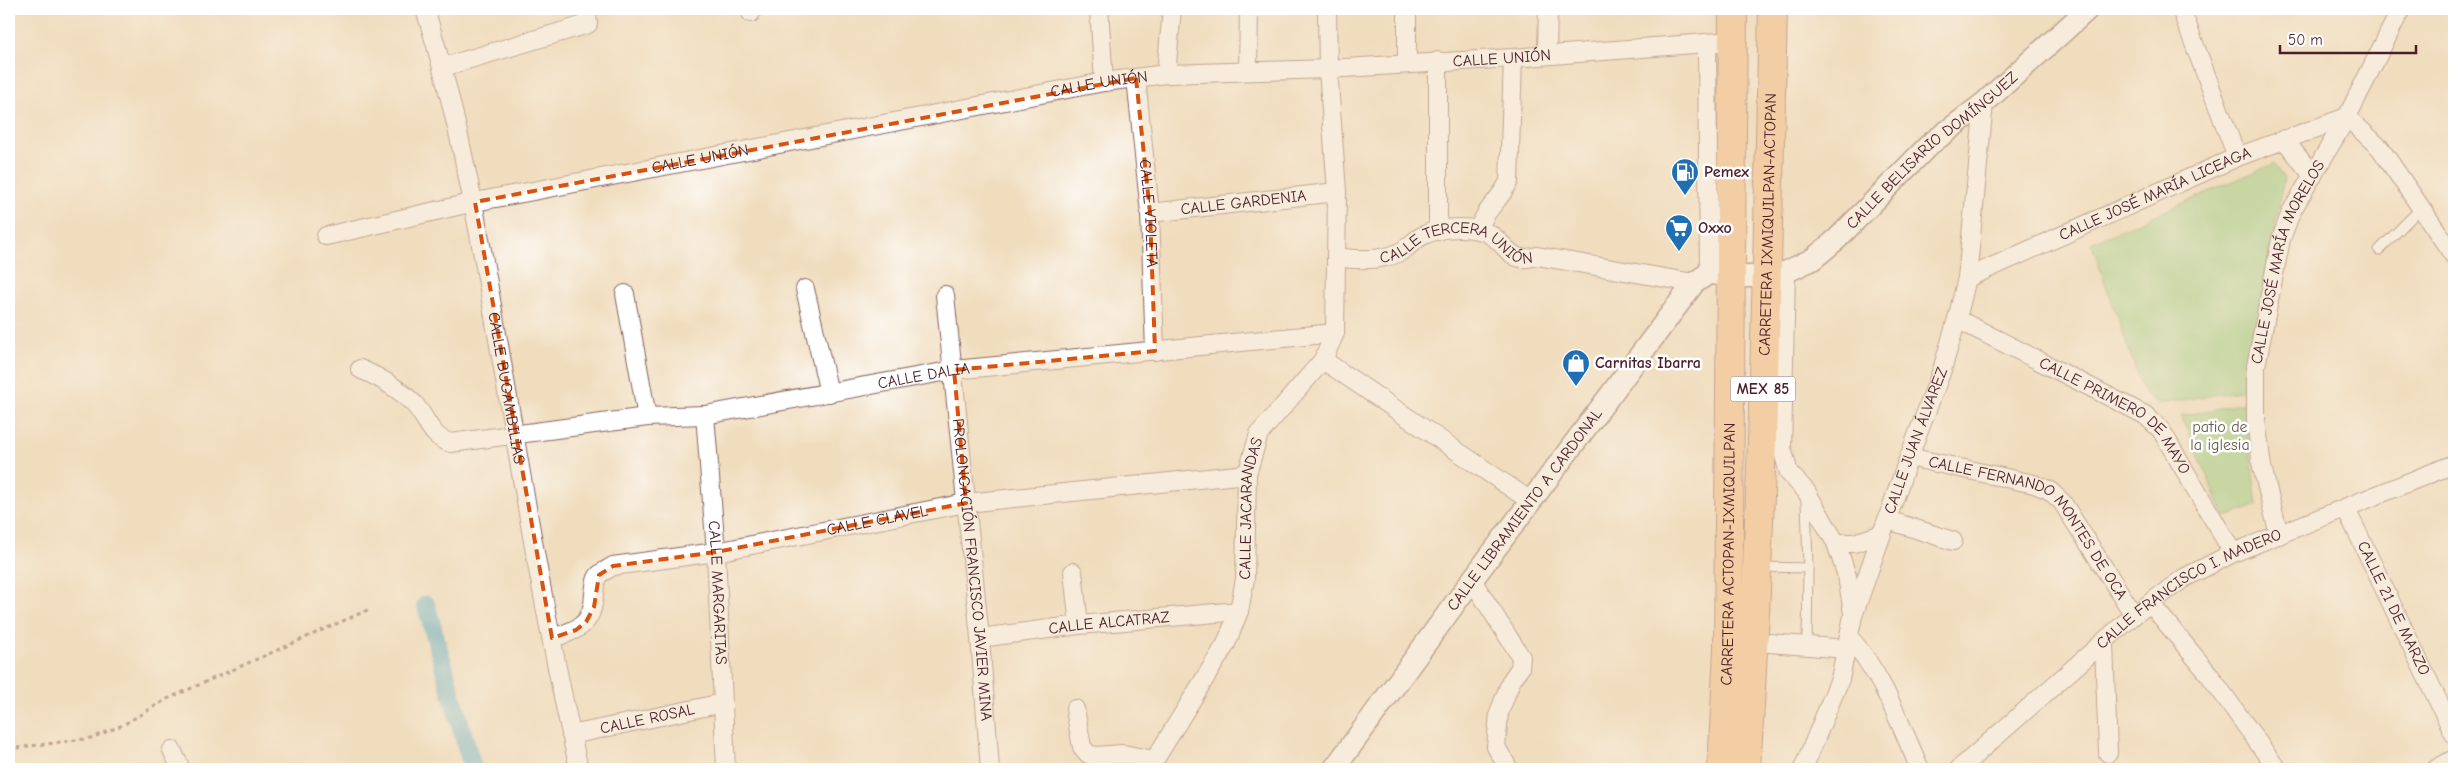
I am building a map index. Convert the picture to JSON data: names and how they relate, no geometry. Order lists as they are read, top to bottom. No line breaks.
{"streets":{"main road":["CARRETERA IXMIQUILPAN-ACTOPAN","MEX 85","CARRETERA ACTOPAN-IXMIQUILPAN"],"street":["CALLE UNIÓN","CALLE BELISARIO DOMÍNGUEZ","CALLE JOSÉ MARÍA LICEAGA","CALLE GARDENIA","CALLE VIOLETA","CALLE TERCERA UNIÓN","CALLE JOSÉ MARÍA MORELOS","CALLE DALIA","CALLE BUGAMBILIAS","CALLE PRIMERO DE MAYO","CALLE JUAN ÁLVAREZ","CALLE JACARANDAS","CALLE LIBRAMIENTO A CARDONAL","CALLE CLAVEL","CALLE FERNANDO MONTES DE OCA","PROLONGACIÓN FRANCISCO JAVIER MINA","CALLE MARGARITAS","CALLE FRANCISCO I. MADERO","CALLE 21 DE MARZO","CALLE ALCATRAZ","CALLE ROSAL"]},"crossings":[["CALLE UNIÓN","CALLE VIOLETA"],["CALLE UNIÓN","CALLE BUGAMBILIAS"],["CALLE UNIÓN","CALLE JACARANDAS"],["CALLE UNIÓN","CARRETERA ACTOPAN-IXMIQUILPAN"],["CALLE BELISARIO DOMÍNGUEZ","CARRETERA IXMIQUILPAN-ACTOPAN"],["CALLE BELISARIO DOMÍNGUEZ","CALLE JUAN ÁLVAREZ"],["CALLE JOSÉ MARÍA LICEAGA","CALLE JOSÉ MARÍA MORELOS"],["CALLE JOSÉ MARÍA LICEAGA","CALLE JUAN ÁLVAREZ"],["CALLE GARDENIA","CALLE VIOLETA"],["CALLE GARDENIA","CALLE JACARANDAS"],["CALLE VIOLETA","CALLE DALIA"],["CALLE TERCERA UNIÓN","CALLE JACARANDAS"],["CALLE TERCERA UNIÓN","CALLE LIBRAMIENTO A CARDONAL"],["CALLE TERCERA UNIÓN","CARRETERA ACTOPAN-IXMIQUILPAN"],["CALLE JOSÉ MARÍA MORELOS","CALLE FRANCISCO I. MADERO"],["CALLE DALIA","CALLE BUGAMBILIAS"],["CALLE DALIA","CALLE JACARANDAS"],["CALLE DALIA","PROLONGACIÓN FRANCISCO JAVIER MINA"],["CALLE DALIA","CALLE MARGARITAS"],["CALLE BUGAMBILIAS","CALLE CLAVEL"],["CALLE BUGAMBILIAS","CALLE ROSAL"],["CALLE PRIMERO DE MAYO","CALLE JUAN ÁLVAREZ"],["CALLE PRIMERO DE MAYO","CALLE FRANCISCO I. MADERO"],["CALLE JUAN ÁLVAREZ","CALLE FERNANDO MONTES DE OCA"],["CALLE JACARANDAS","CALLE CLAVEL"],["CALLE JACARANDAS","CALLE ALCATRAZ"],["CALLE LIBRAMIENTO A CARDONAL","CARRETERA ACTOPAN-IXMIQUILPAN"],["CALLE CLAVEL","PROLONGACIÓN FRANCISCO JAVIER MINA"],["CALLE CLAVEL","CALLE MARGARITAS"],["CALLE FERNANDO MONTES DE OCA","CALLE FRANCISCO I. MADERO"],["PROLONGACIÓN FRANCISCO JAVIER MINA","CALLE ALCATRAZ"],["CALLE MARGARITAS","CALLE ROSAL"],["CALLE FRANCISCO I. MADERO","CALLE 21 DE MARZO"]],"parks":["patio de la iglesia"],"places":{"fuel station":["Pemex"],"supermarket":["Oxxo"],"shop":["Carnitas Ibarra"]},"scale_bar":"50 m"}
